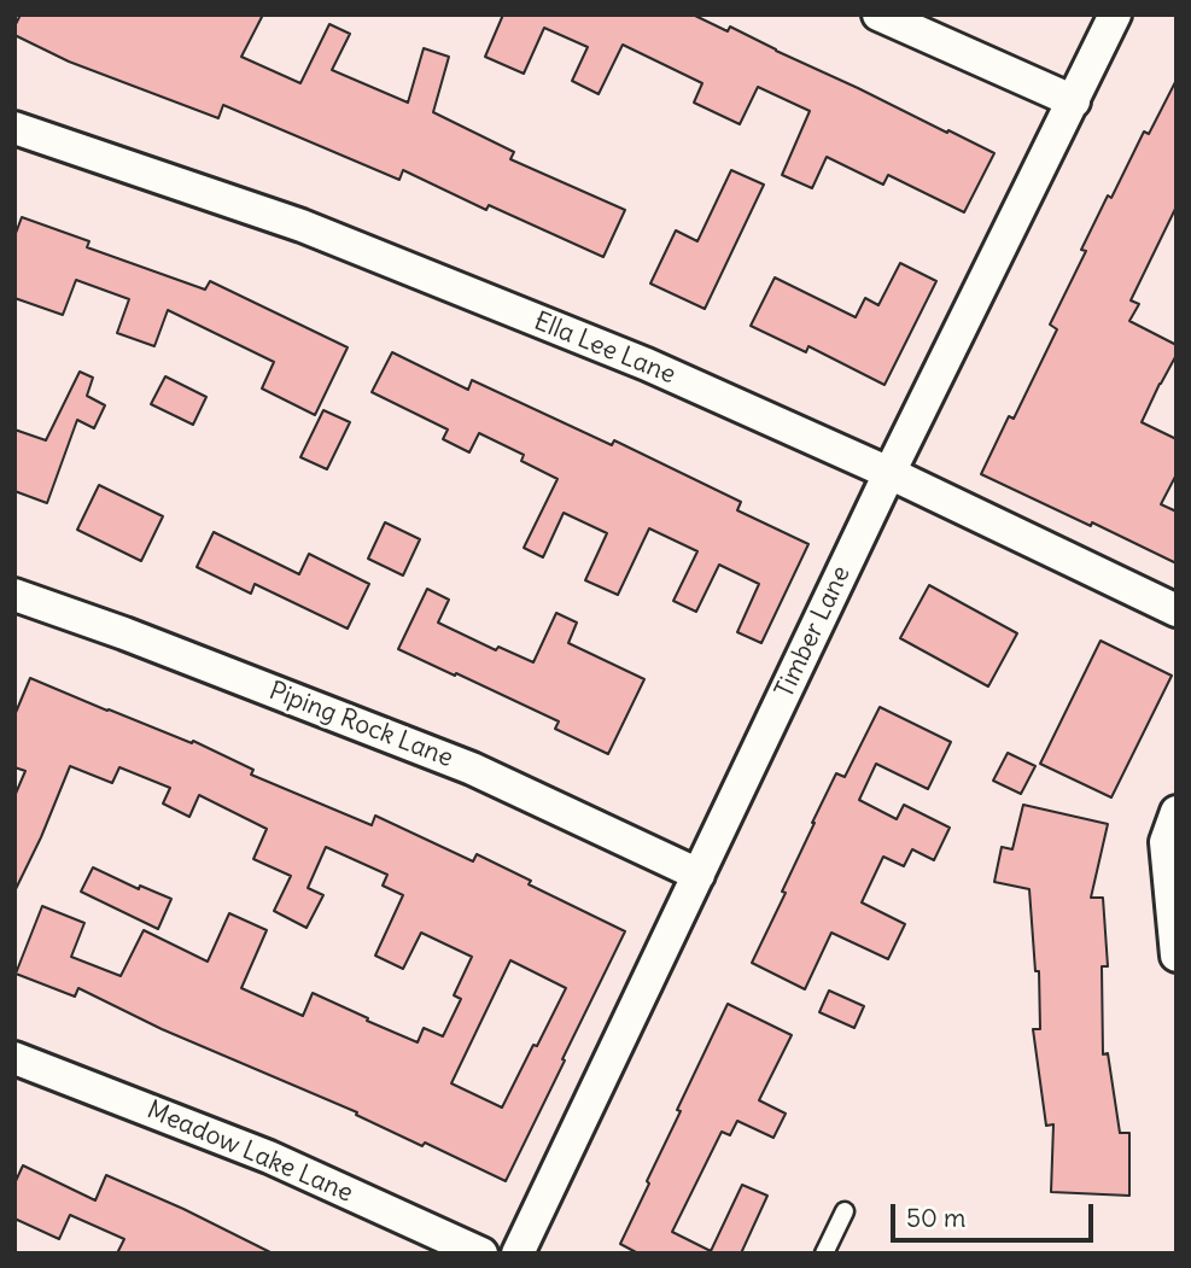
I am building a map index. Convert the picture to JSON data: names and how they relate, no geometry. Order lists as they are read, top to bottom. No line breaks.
{"streets":{"street":["Ella Lee Lane","Timber Lane","Piping Rock Lane","Meadow Lake Lane"]},"crossings":[["Ella Lee Lane","Timber Lane"],["Timber Lane","Piping Rock Lane"]],"scale_bar":"50 m"}
